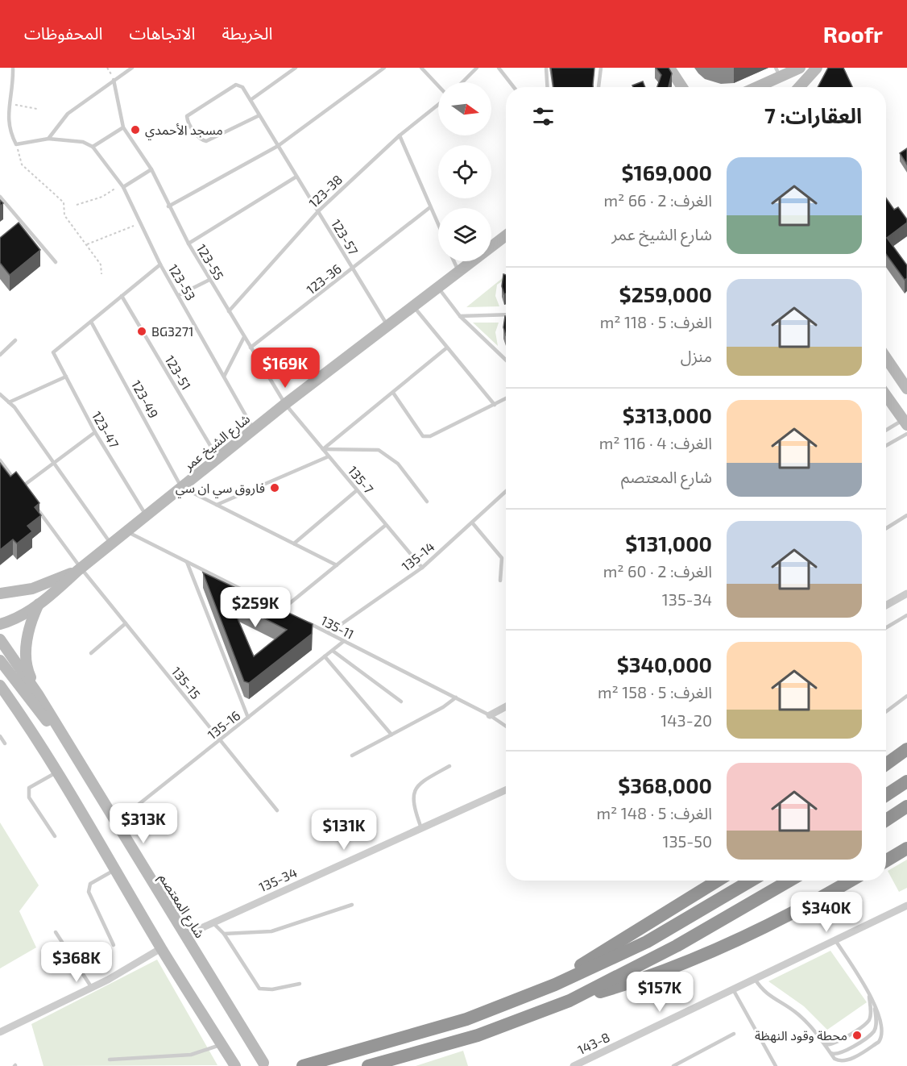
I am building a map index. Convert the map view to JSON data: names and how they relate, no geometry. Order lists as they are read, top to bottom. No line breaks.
{"streets":{"main road":["شارع الشيخ عمر","شارع المعتصم"],"street":["135-34","143-8"],"lane":["123-38","123-57","123-55","123-36","123-53","123-51","123-49","123-47","135-7","135-14","135-11","135-15","135-16"]},"crossings":[["123-38","123-57"],["123-38","123-55"],["123-57","123-36"],["123-57","شارع الشيخ عمر"],["123-55","123-36"],["123-55","شارع الشيخ عمر"],["123-55","135-7"],["123-53","شارع الشيخ عمر"],["123-51","شارع الشيخ عمر"],["123-49","123-47"],["123-49","شارع الشيخ عمر"],["123-47","شارع الشيخ عمر"],["شارع الشيخ عمر","135-7"],["شارع الشيخ عمر","135-15"],["135-7","135-14"],["135-14","135-11"],["135-11","135-16"],["135-15","135-16"],["135-16","شارع المعتصم"],["135-34","شارع المعتصم"]],"places":["مسجد الأحمدي","BG3271","فاروق سي ان سي","محطة وقود النهظة"],"north":"right","page":{"header":"Roofr","nav":["الخريطة","الاتجاهات","المحفوظات"],"heading":"العقارات: 7","list":[{"name":"$169,000","note":"الغرف: 2 · 66 m² · شارع الشيخ عمر"},{"name":"$259,000","note":"الغرف: 5 · 118 m² · منزل"},{"name":"$313,000","note":"الغرف: 4 · 116 m² · شارع المعتصم"},{"name":"$131,000","note":"الغرف: 2 · 60 m² · 135-34"},{"name":"$340,000","note":"الغرف: 5 · 158 m² · 143-20"},{"name":"$368,000","note":"الغرف: 5 · 148 m² · 135-50"}],"price":["$169K","$259K","$313K","$131K","$340K","$368K","$157K"]}}
